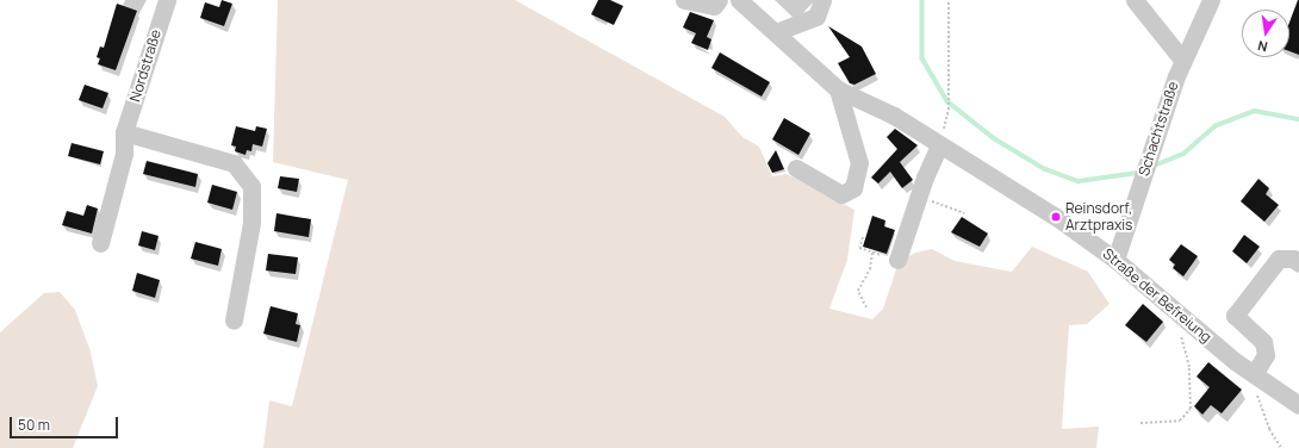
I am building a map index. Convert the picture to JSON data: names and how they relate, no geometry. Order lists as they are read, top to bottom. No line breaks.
{"streets":{"street":["Nordstraße","Schachtstraße","Straße der Befreiung"]},"crossings":[["Schachtstraße","Straße der Befreiung"]],"places":["Reinsdorf, Arztpraxis"],"scale_bar":"50 m","north":"bottom"}
